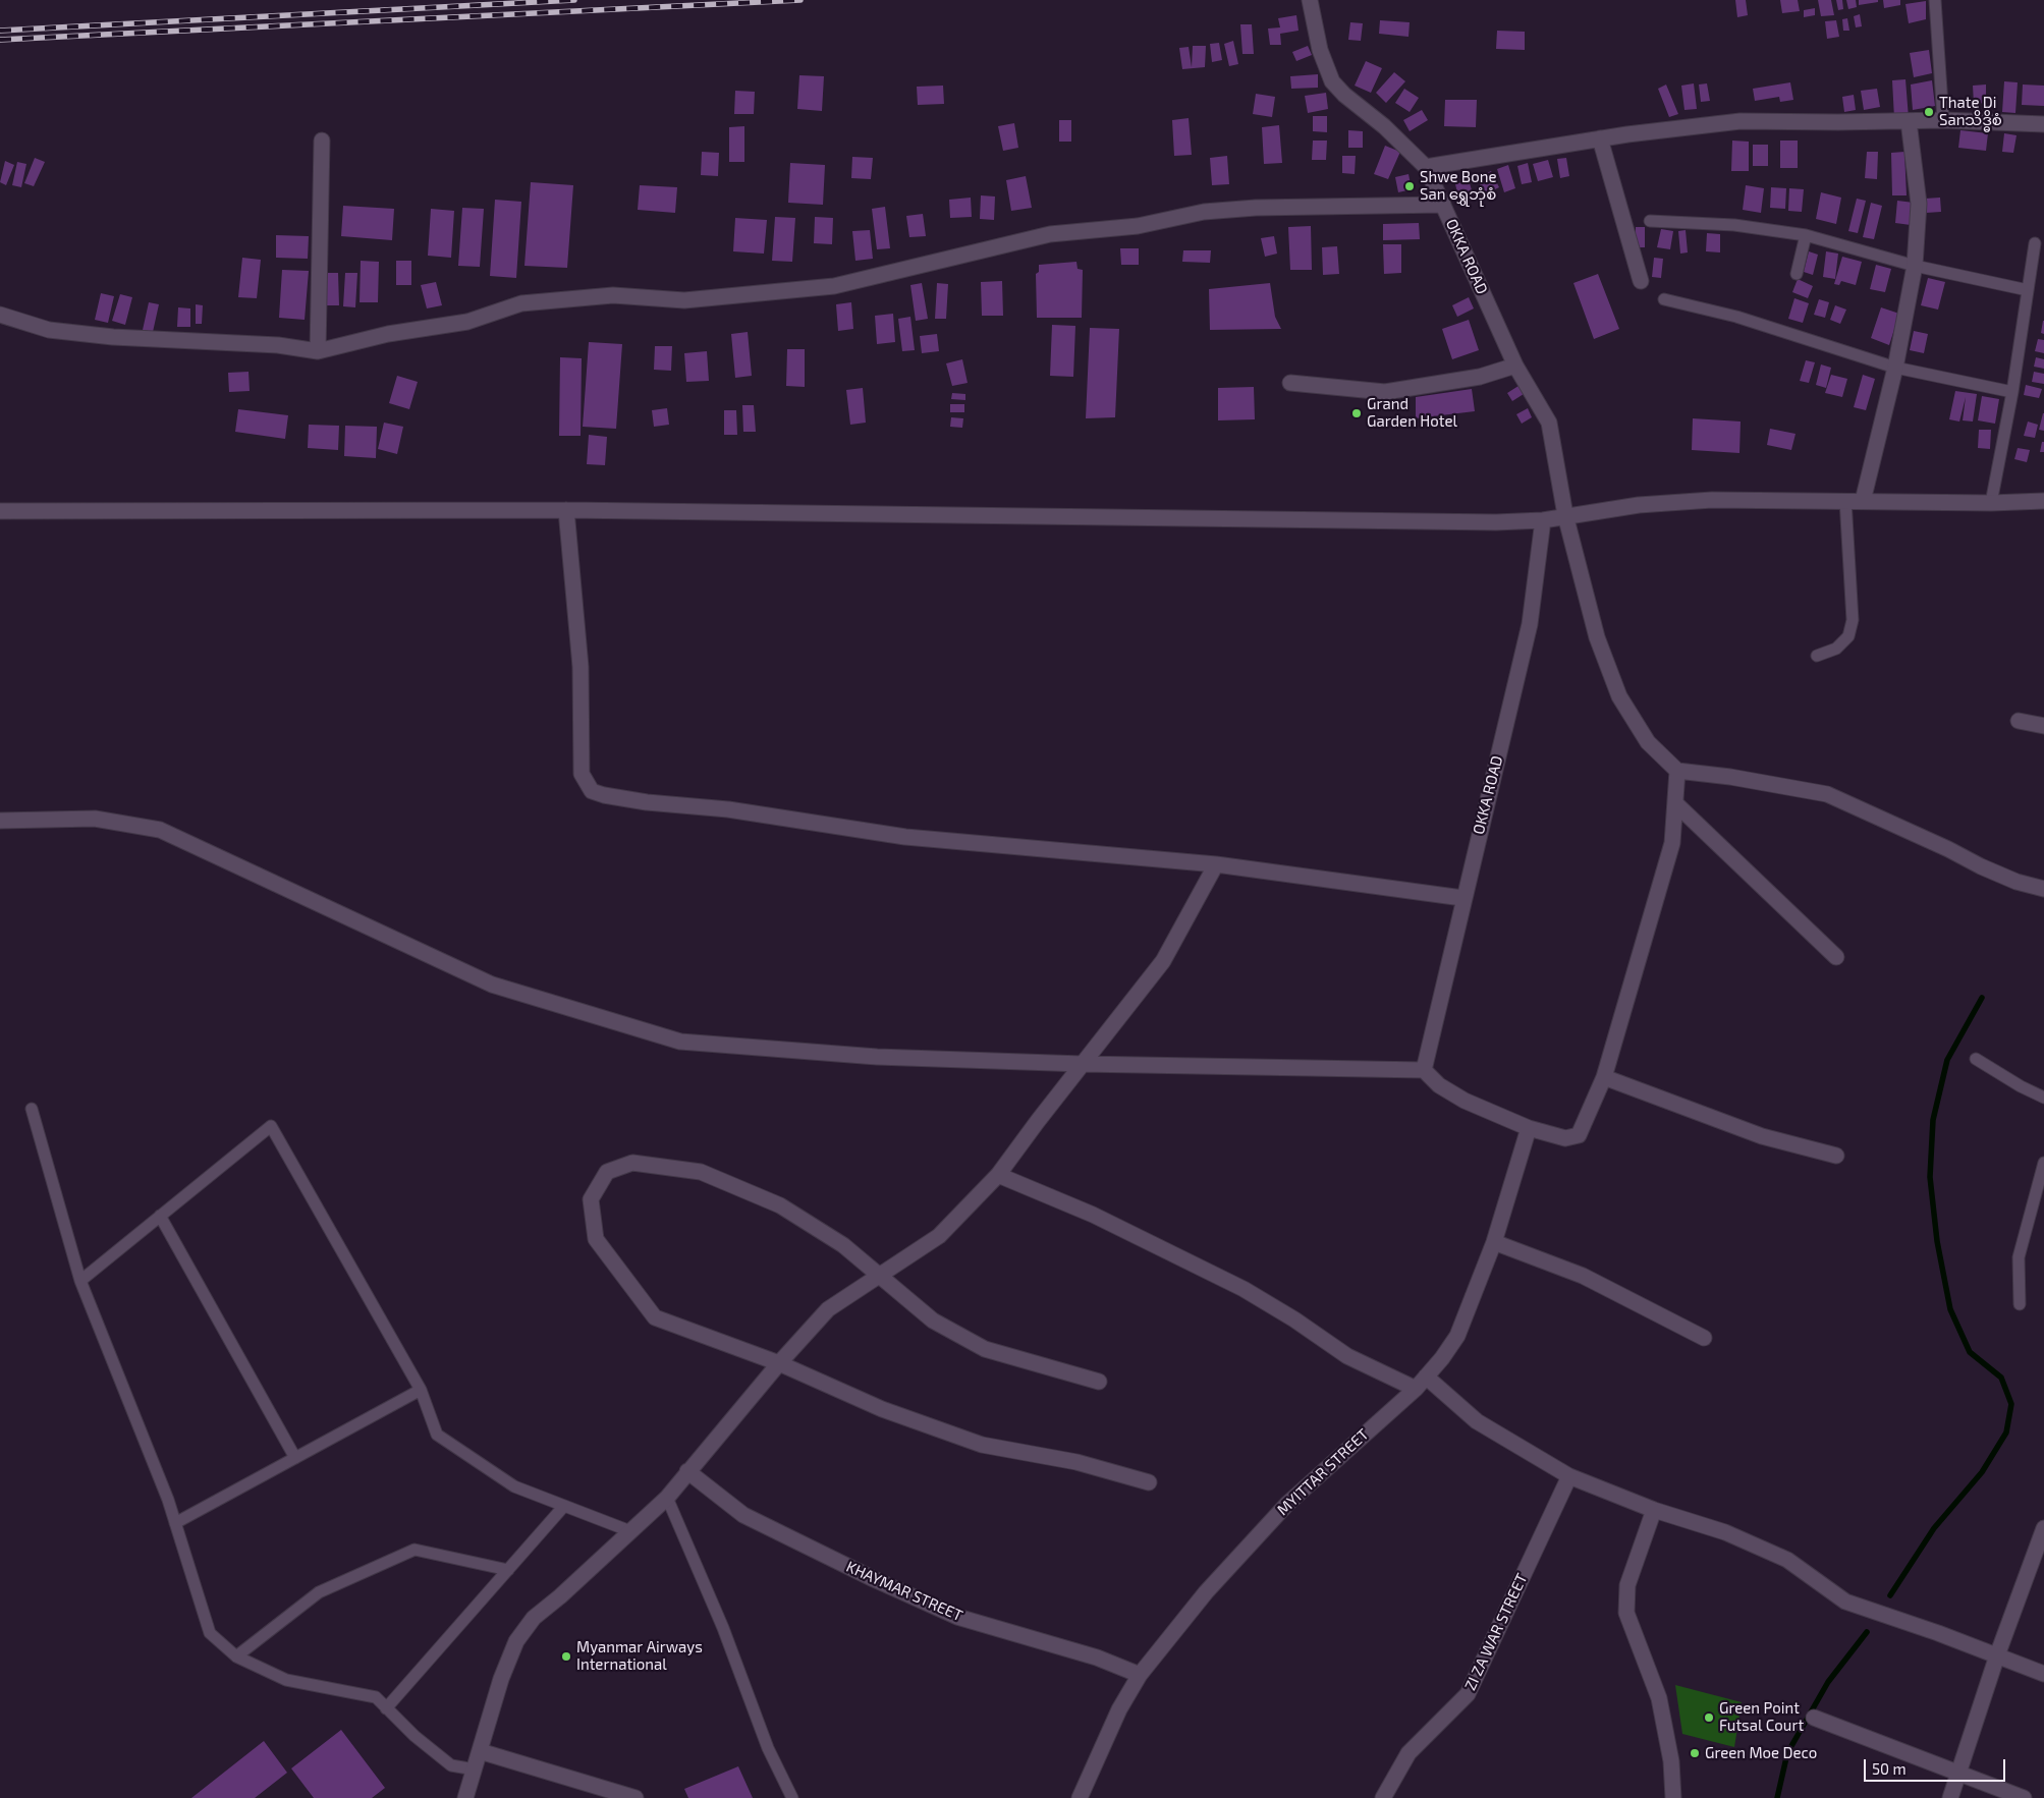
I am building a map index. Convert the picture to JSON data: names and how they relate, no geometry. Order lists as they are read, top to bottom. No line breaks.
{"streets":{"street":["OKKA ROAD","MYITTAR STREET","KHAYMAR STREET","ZI ZA WAR STREET"]},"crossings":[["MYITTAR STREET","KHAYMAR STREET"]],"places":["Thate Di Sanသိဒ္ဓိစံ","Shwe Bone San ရွှေဘုံစံ","Grand Garden Hotel","Myanmar Airways International","Green Point Futsal Court","Green Moe Deco"],"scale_bar":"50 m"}
